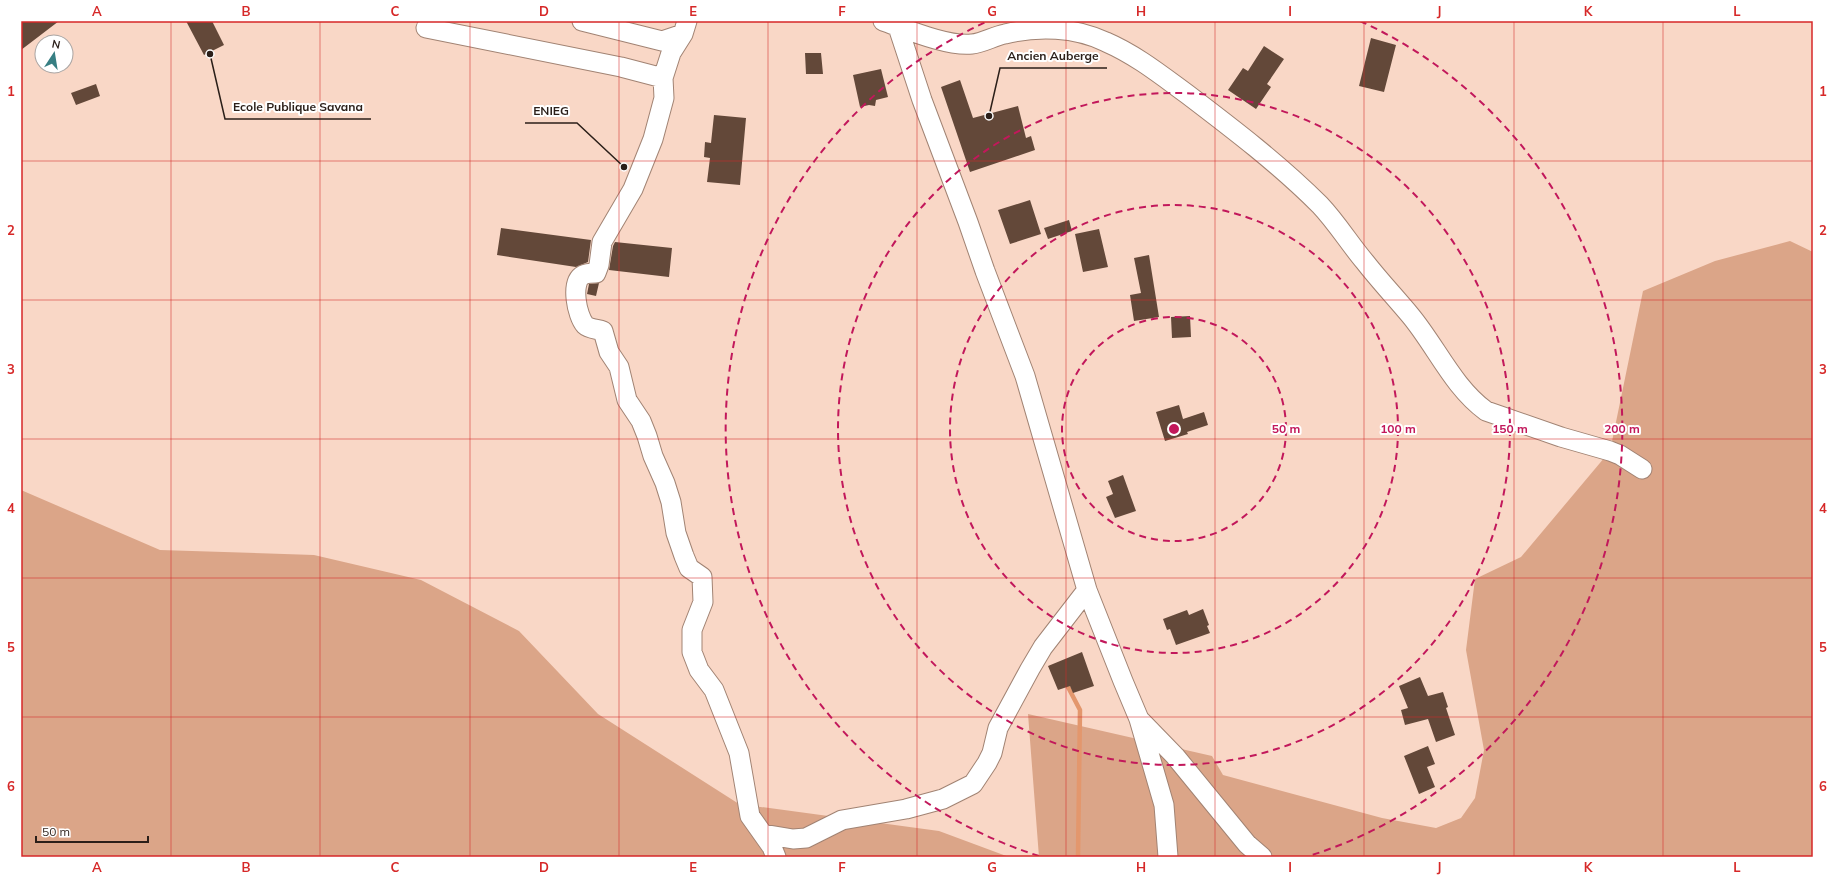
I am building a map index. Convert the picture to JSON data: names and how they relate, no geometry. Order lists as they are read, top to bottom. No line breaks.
{"places":["Ecole Publique Savana","Ancien Auberge","ENIEG"],"scale_bar":"50 m","north":"top","grid":{"columns":["A","B","C","D","E","F","G","H","I","J","K","L"],"rows":["1","2","3","4","5","6"]},"rings":["50 m","100 m","150 m","200 m"]}
